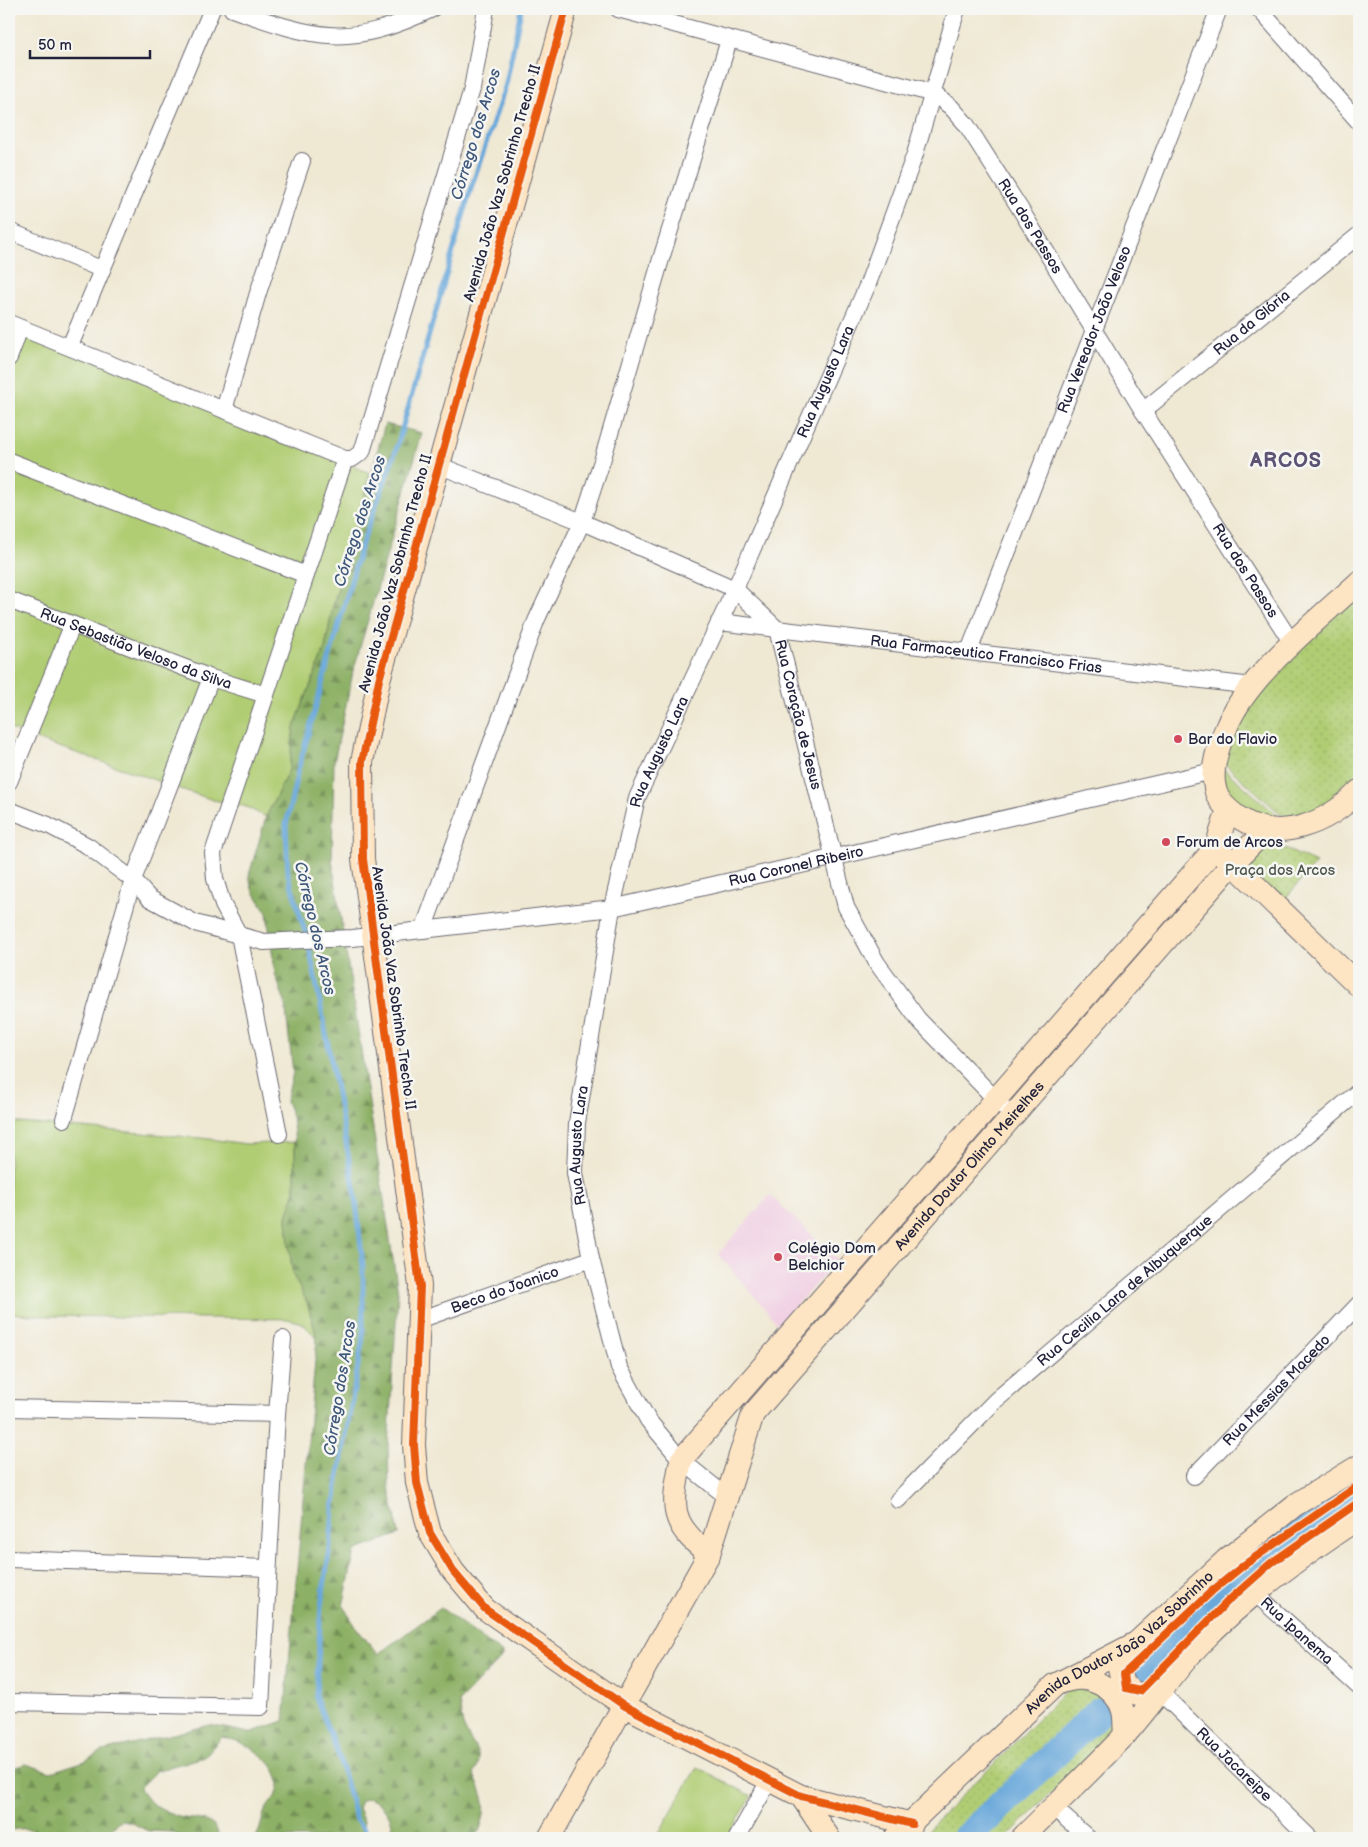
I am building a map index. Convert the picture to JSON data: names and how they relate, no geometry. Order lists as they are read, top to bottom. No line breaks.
{"streets":{"street":["Avenida João Vaz Sobrinho Trecho II","Rua dos Passos","Rua da Glória","Rua Vereador João Veloso","Rua Augusto Lara","Rua Sebastião Veloso da Silva","Rua Farmaceutico Francisco Frias","Rua Coração de Jesus","Rua Coronel Ribeiro","Avenida Doutor Olinto Meirelhes","Beco do Joanico","Rua Cecilia Lara de Albuquerque","Rua Messias Macedo","Rua Ipanema","Avenida Doutor João Vaz Sobrinho","Rua Jacareipe"]},"crossings":[["Avenida João Vaz Sobrinho Trecho II","Rua Coração de Jesus"],["Avenida João Vaz Sobrinho Trecho II","Rua Coronel Ribeiro"],["Avenida João Vaz Sobrinho Trecho II","Beco do Joanico"],["Avenida João Vaz Sobrinho Trecho II","Avenida Doutor João Vaz Sobrinho"],["Rua dos Passos","Rua da Glória"],["Rua dos Passos","Rua Vereador João Veloso"],["Rua dos Passos","Rua Augusto Lara"],["Rua Vereador João Veloso","Rua Farmaceutico Francisco Frias"],["Rua Augusto Lara","Rua Farmaceutico Francisco Frias"],["Rua Augusto Lara","Rua Coração de Jesus"],["Rua Augusto Lara","Rua Coronel Ribeiro"],["Rua Augusto Lara","Avenida Doutor Olinto Meirelhes"],["Rua Augusto Lara","Beco do Joanico"],["Rua Farmaceutico Francisco Frias","Rua Coração de Jesus"],["Rua Coração de Jesus","Rua Coronel Ribeiro"],["Rua Coração de Jesus","Avenida Doutor Olinto Meirelhes"]],"districts":["ARCOS"],"water":["Córrego dos Arcos"],"parks":["Praça dos Arcos"],"places":["Bar do Flavio","Forum de Arcos","Colégio Dom Belchior"],"scale_bar":"50 m"}
